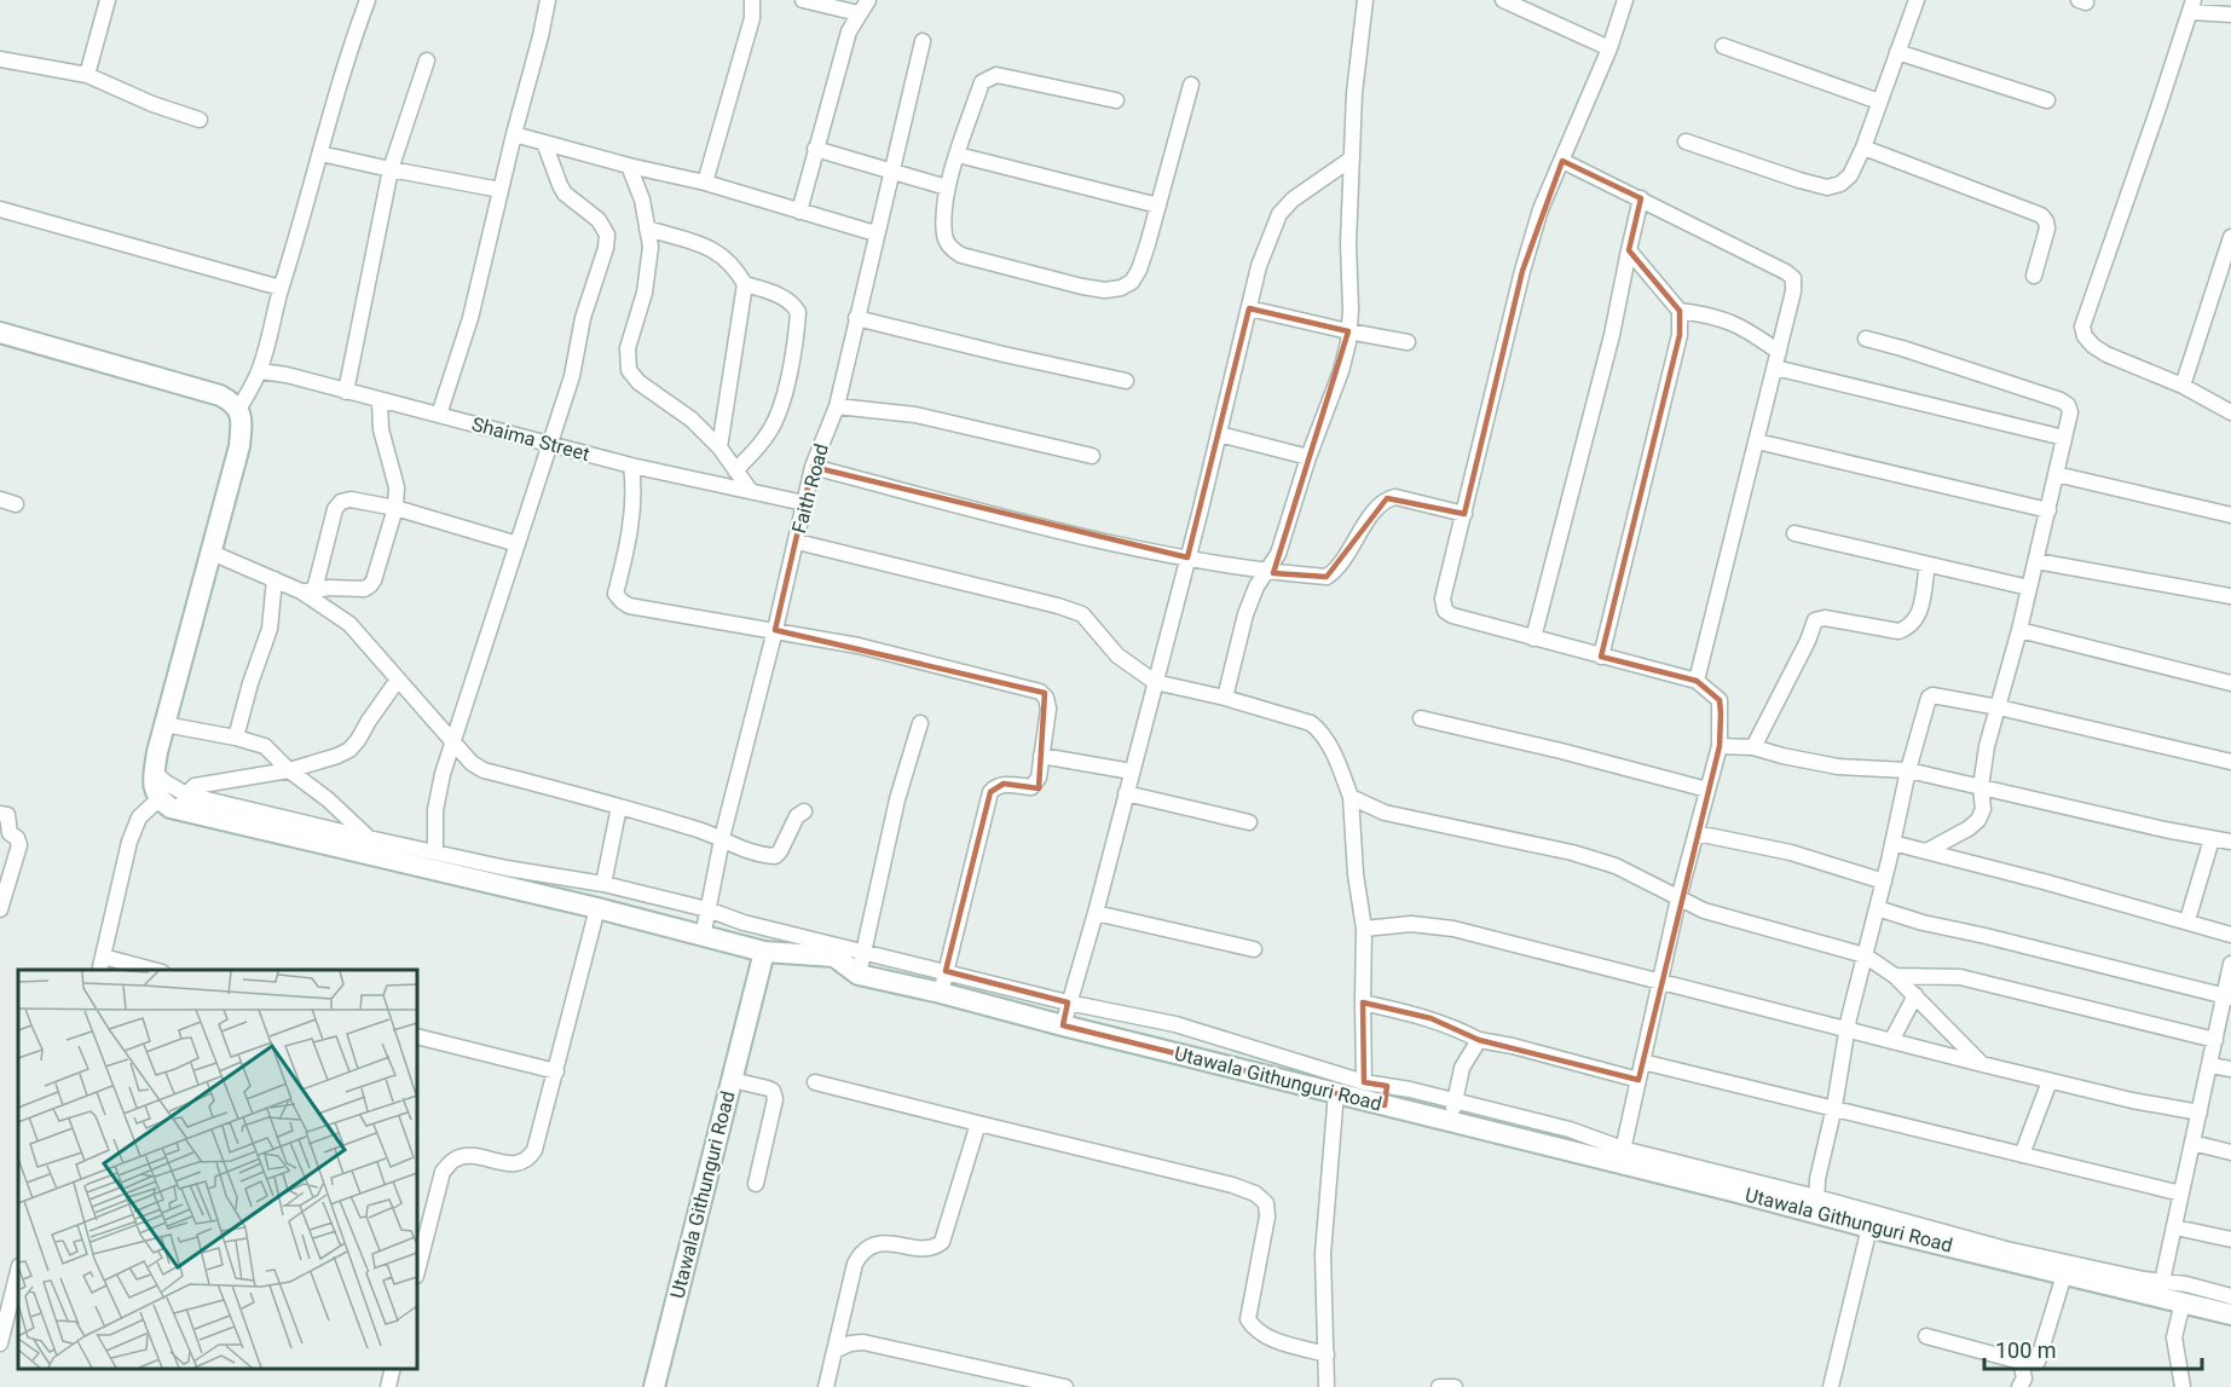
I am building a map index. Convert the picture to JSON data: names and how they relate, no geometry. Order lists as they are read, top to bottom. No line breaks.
{"streets":{"street":["Shaima Street","Faith Road","Utawala Githunguri Road"]},"crossings":[["Shaima Street","Faith Road"]],"scale_bar":"100 m"}
